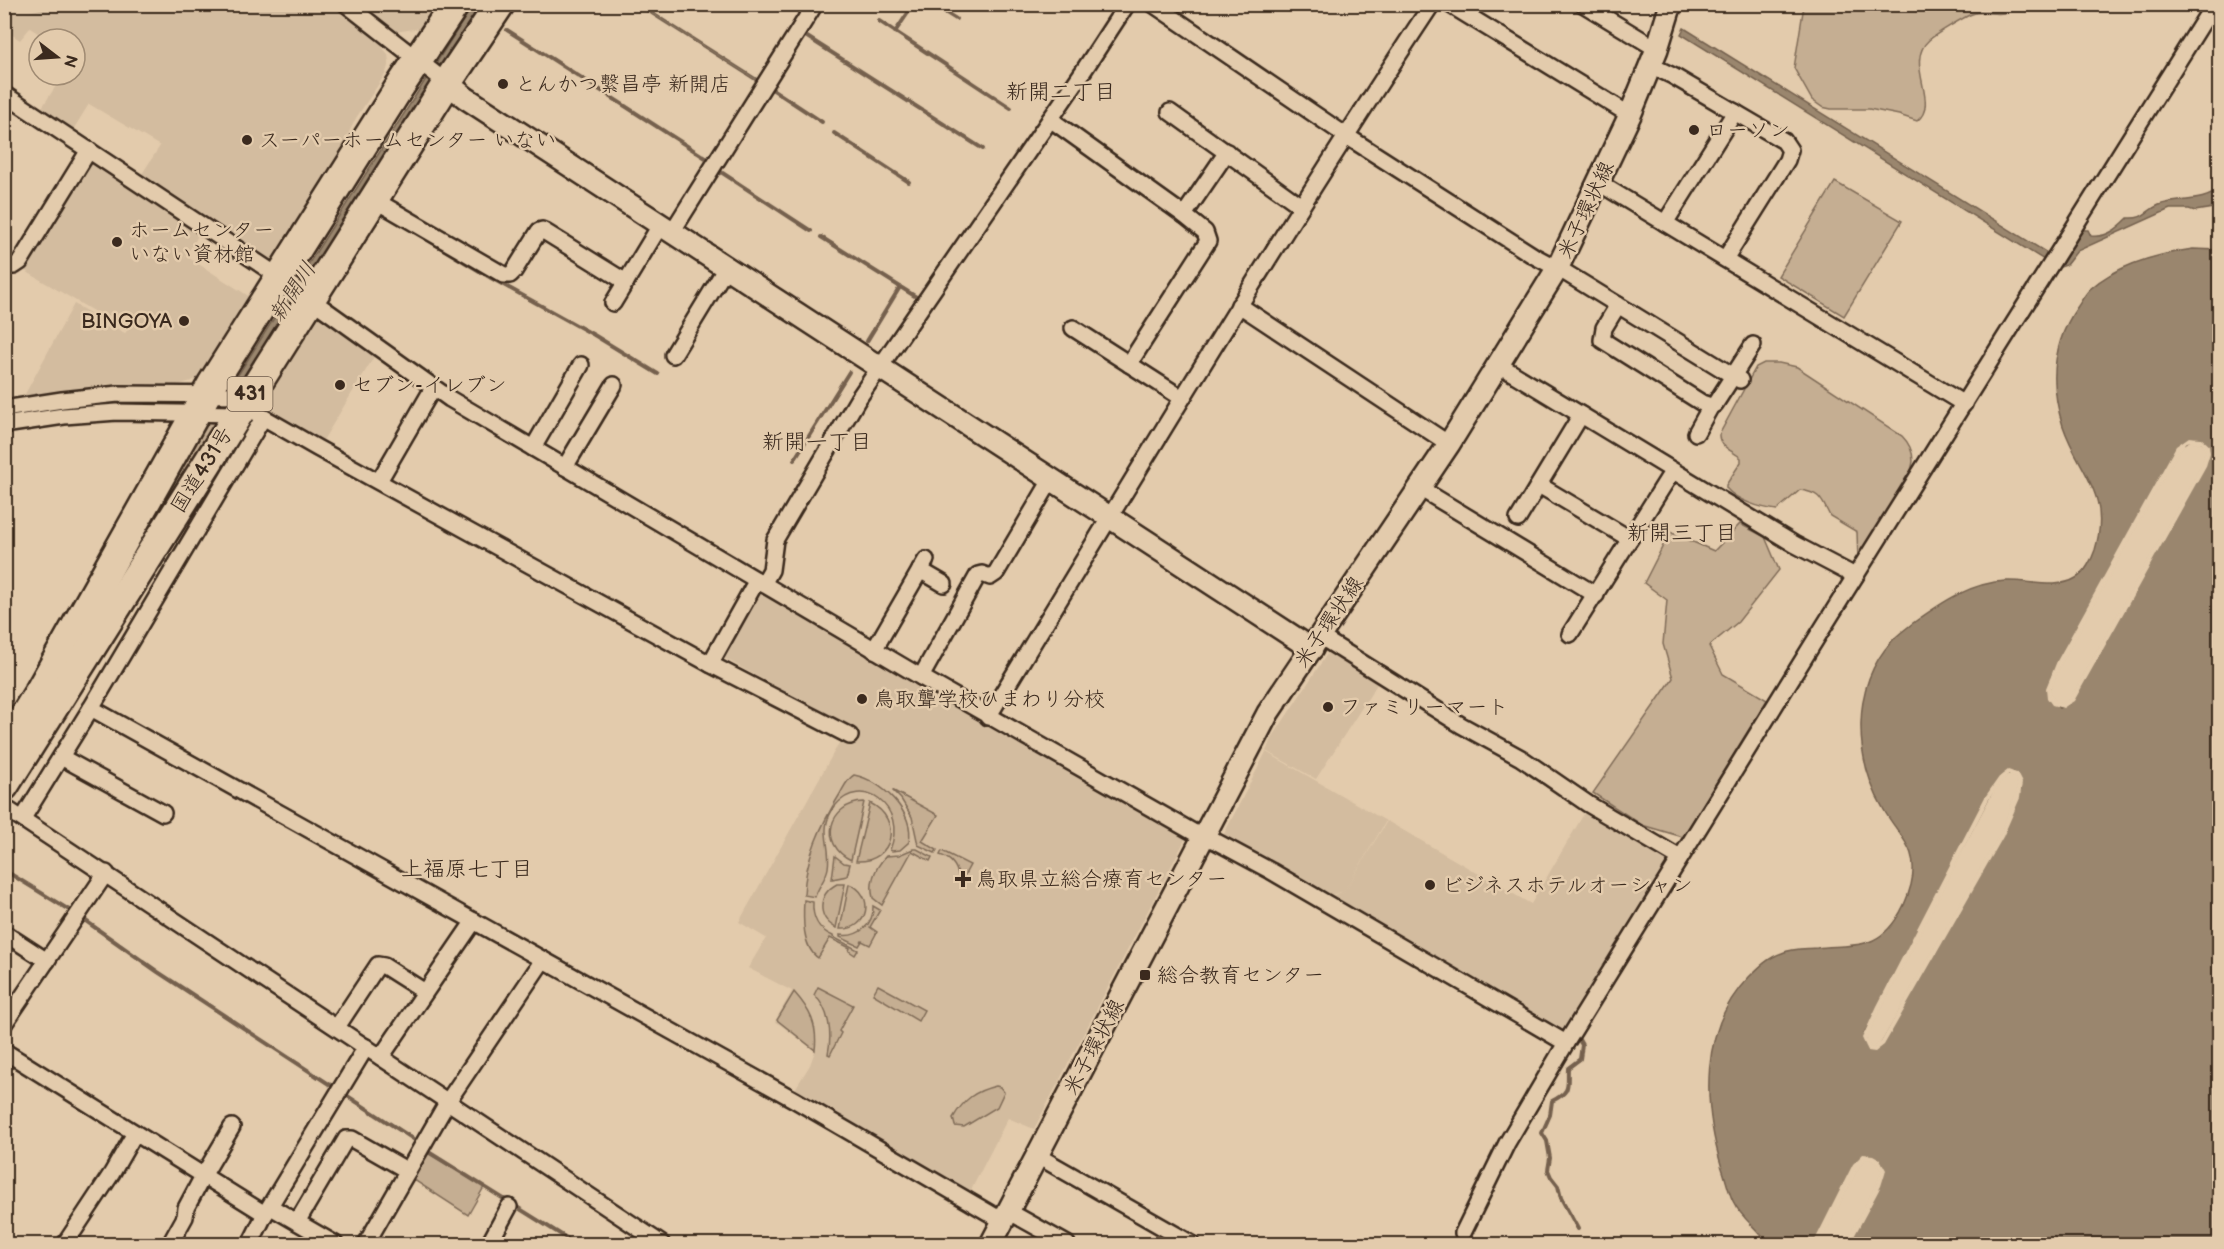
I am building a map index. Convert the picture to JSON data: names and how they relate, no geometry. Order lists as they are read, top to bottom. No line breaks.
{"streets":{"highway":["431","国道431号"],"main road":["米子環状線"]},"districts":["新開二丁目","新開一丁目","新開三丁目","上福原七丁目"],"water":["新開川"],"places":{"other":["とんかつ繫昌亭 新開店","ローソン","スーパーホームセンター いない","ホームセンター いない資材館","BINGOYA","セブン-イレブン","鳥取聾学校ひまわり分校","ファミリーマート","ビジネスホテルオーシャン"],"health":["鳥取県立総合療育センター"],"transit":["総合教育センター"]},"north":"right"}
